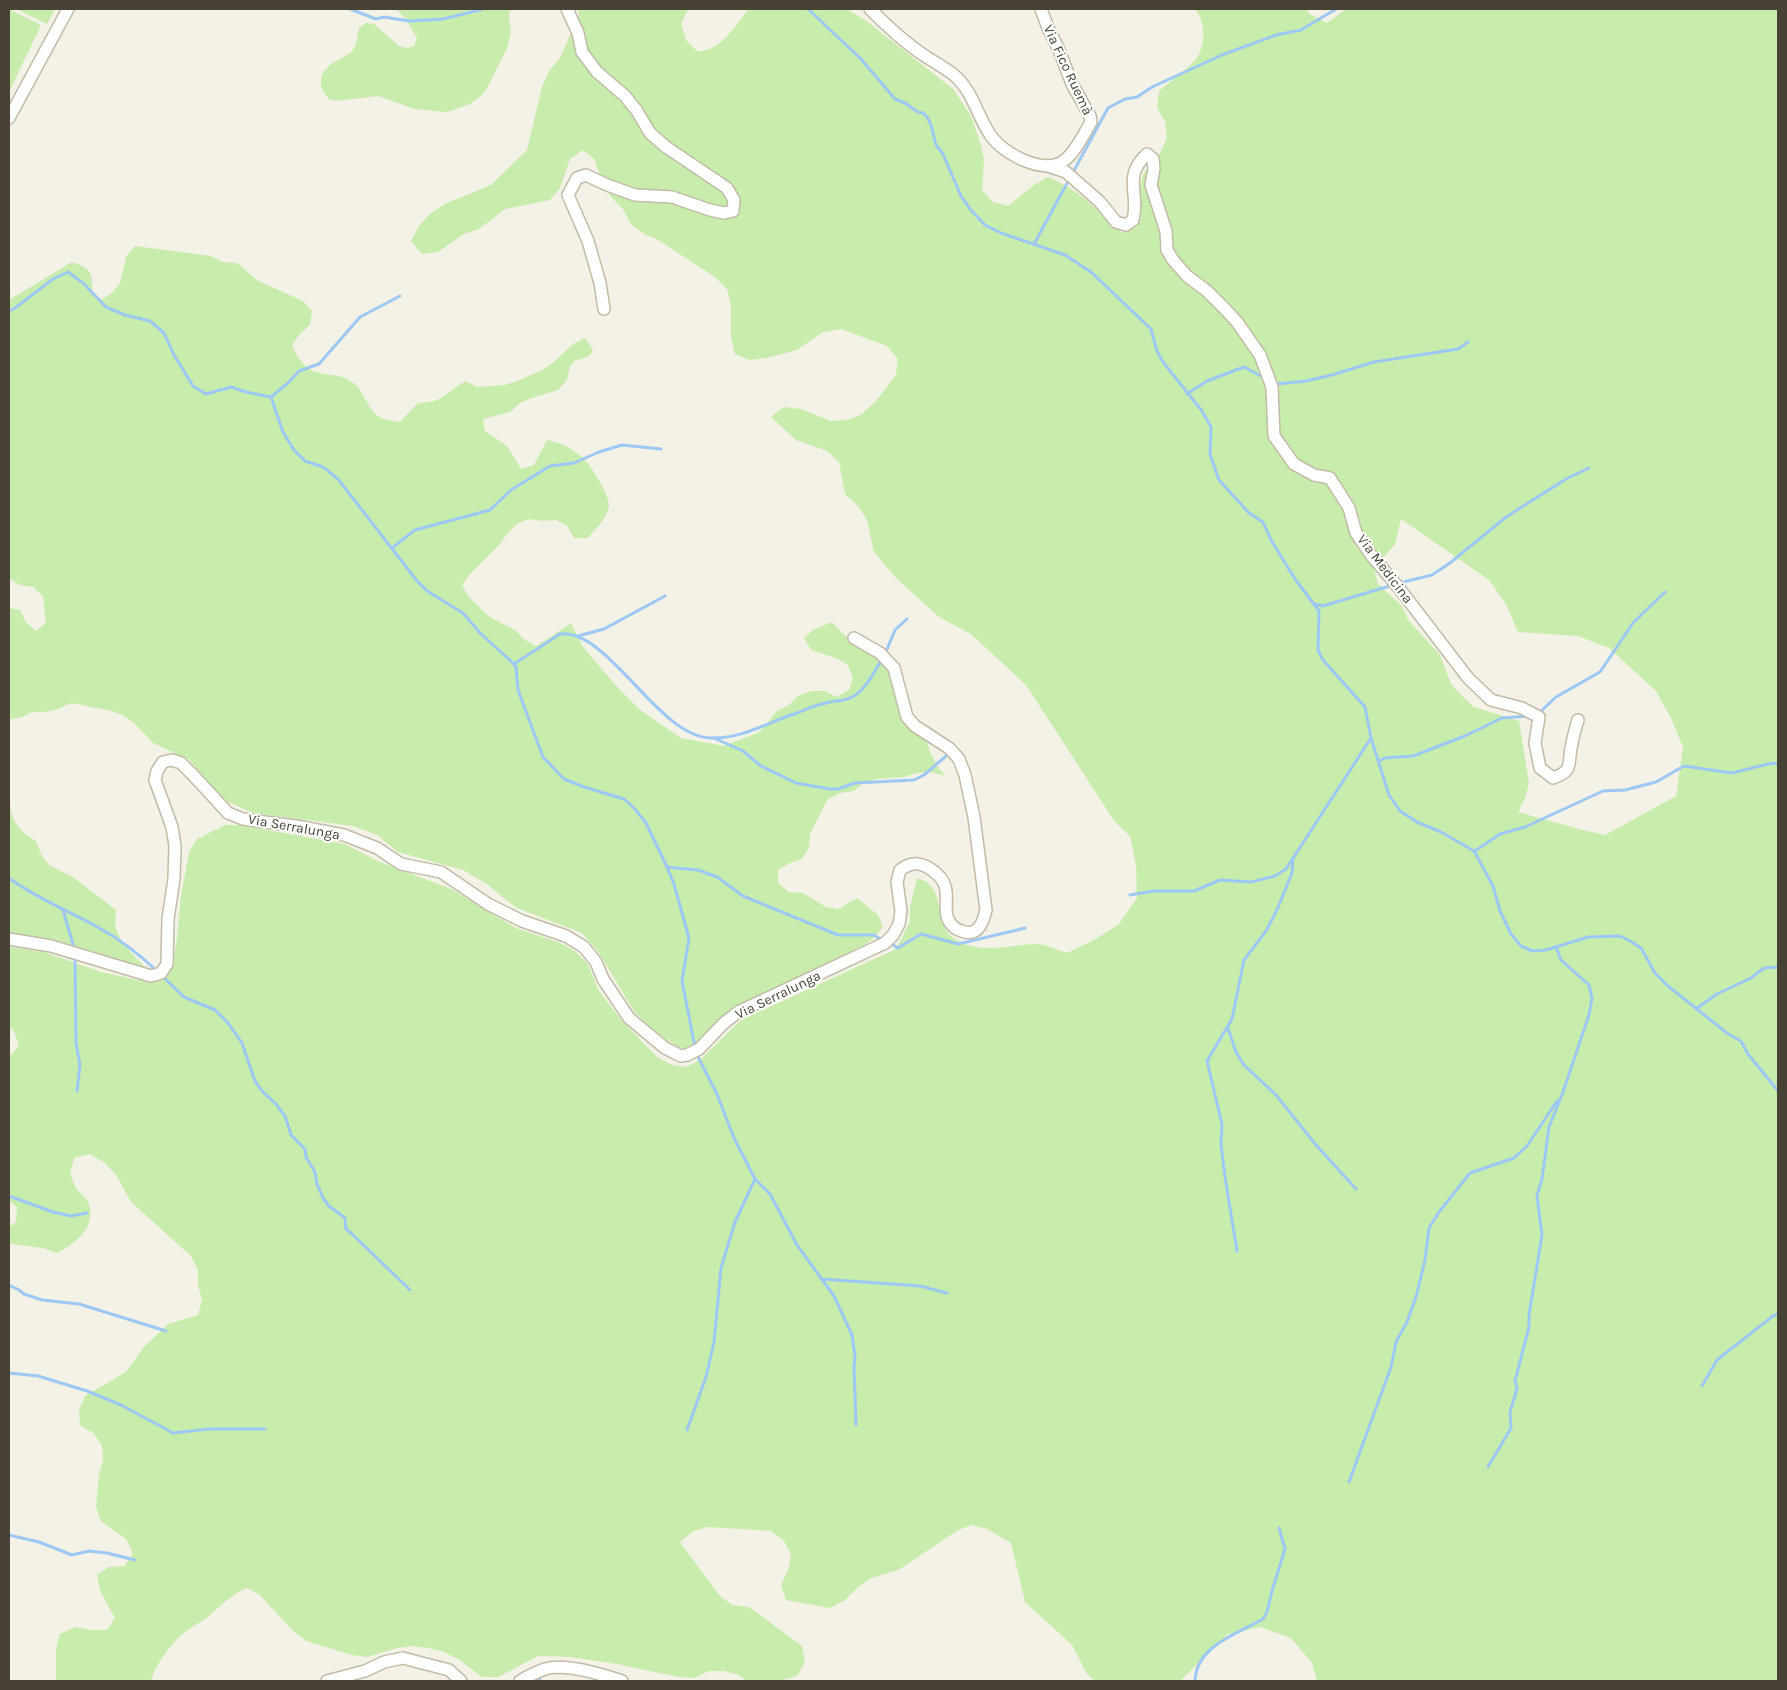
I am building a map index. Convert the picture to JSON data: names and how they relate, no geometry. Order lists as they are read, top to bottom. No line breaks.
{"streets":{"street":["Via Fico Ruemà","Via Medicina","Via Serralunga"]},"crossings":[["Via Fico Ruemà","Via Medicina"]]}
